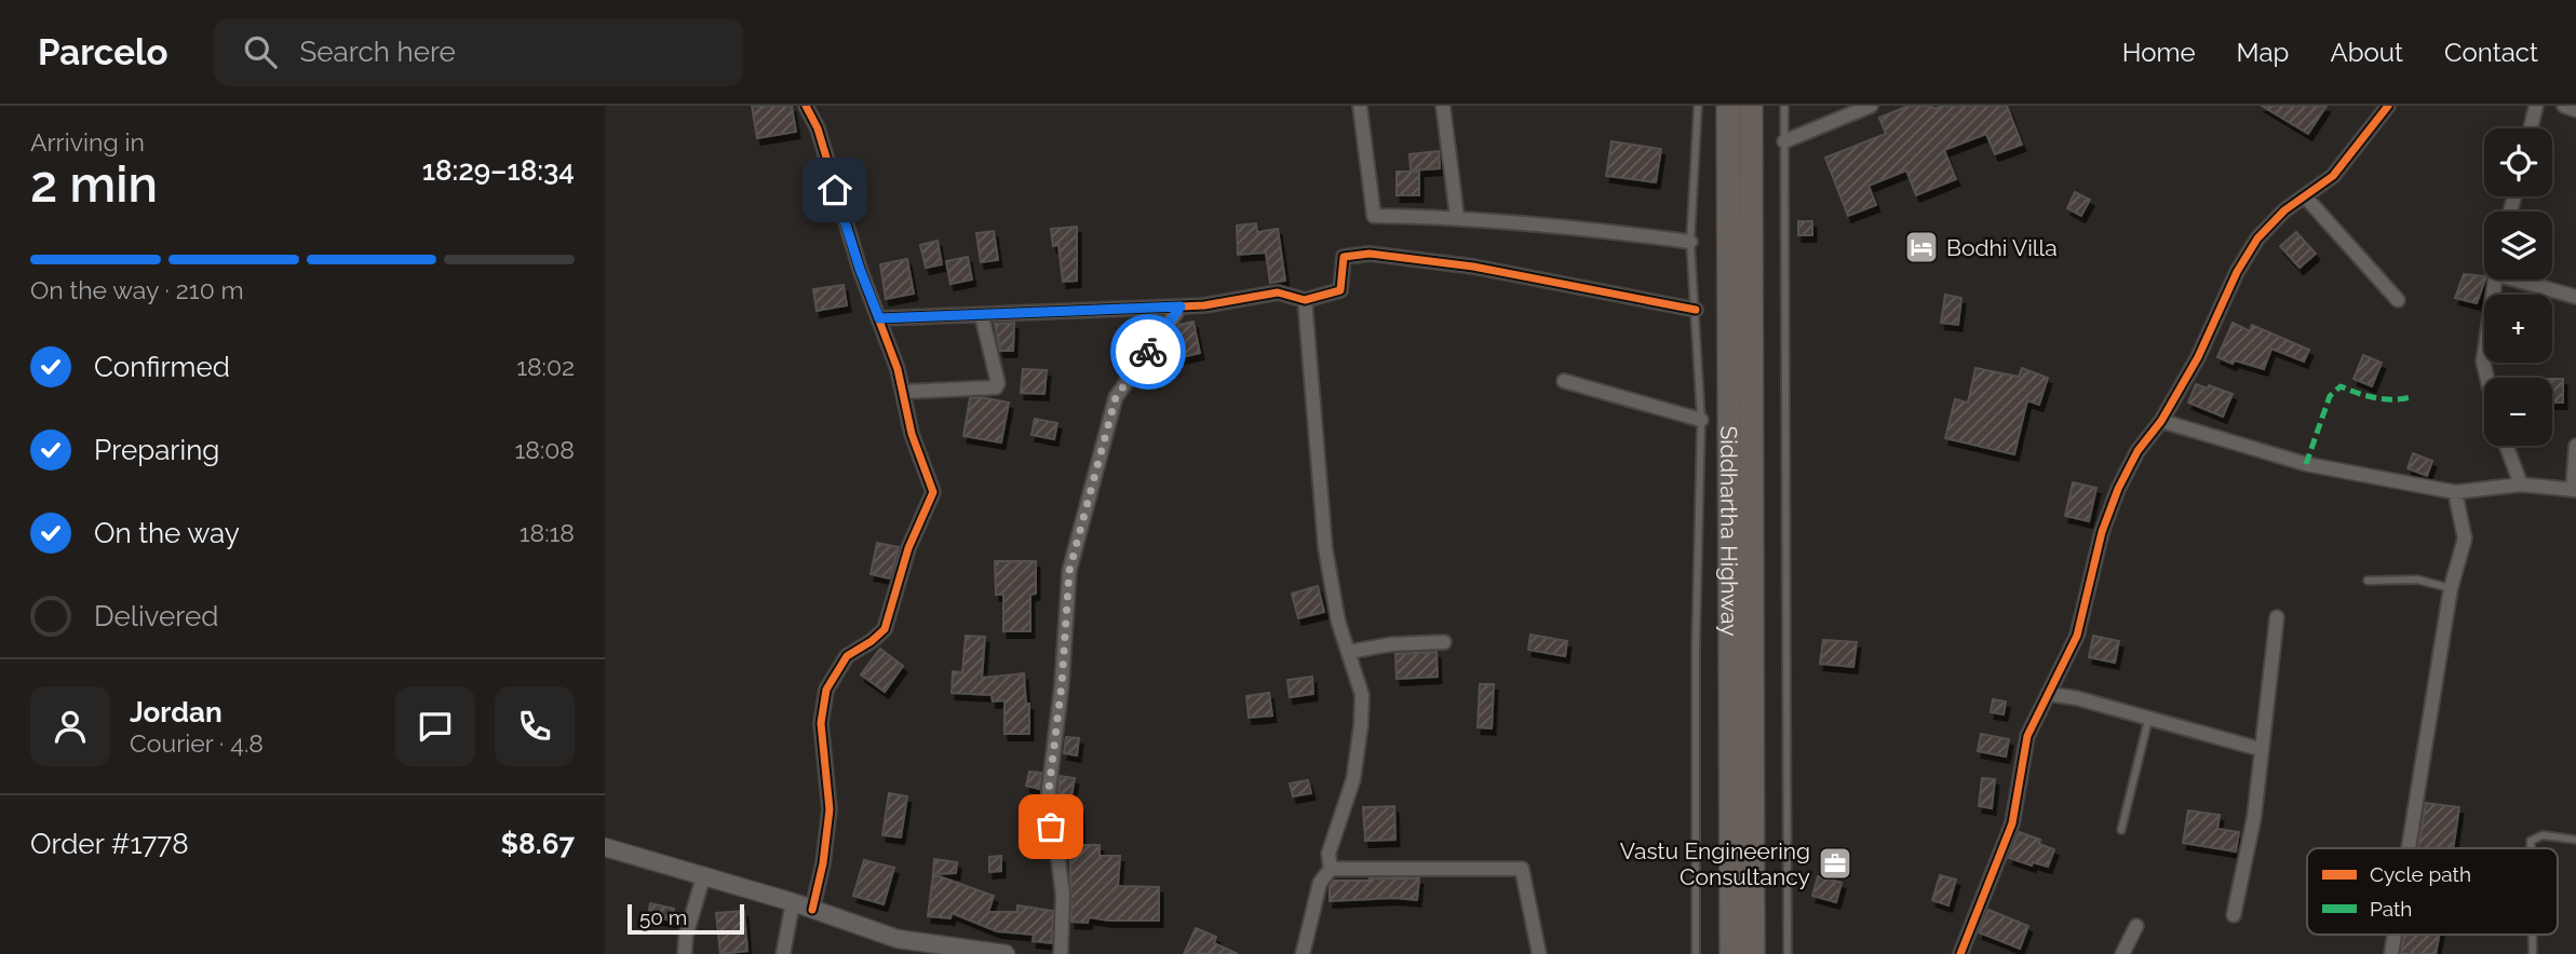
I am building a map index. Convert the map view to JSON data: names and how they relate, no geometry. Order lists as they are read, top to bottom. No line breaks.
{"streets":{"highway":["Siddhartha Highway"]},"places":{"hotel":["Bodhi Villa"],"office":["Vastu Engineering Consultancy"]},"legend":["Cycle path","Path"],"scale_bar":"50 m","page":{"header":"Parcelo","search":"Search here","nav":["Home","Map","About","Contact"],"heading":["2 min","Arriving in","18:29–18:34"],"panel":["Jordan","Courier · 4.8","Order #1778","$8.67"],"map_buttons":["+","−"],"bar":"On the way · 210 m","list":[["Confirmed","18:02"],["Preparing","18:08"],["On the way","18:18"],"Delivered"],"scale":"50 m"}}
